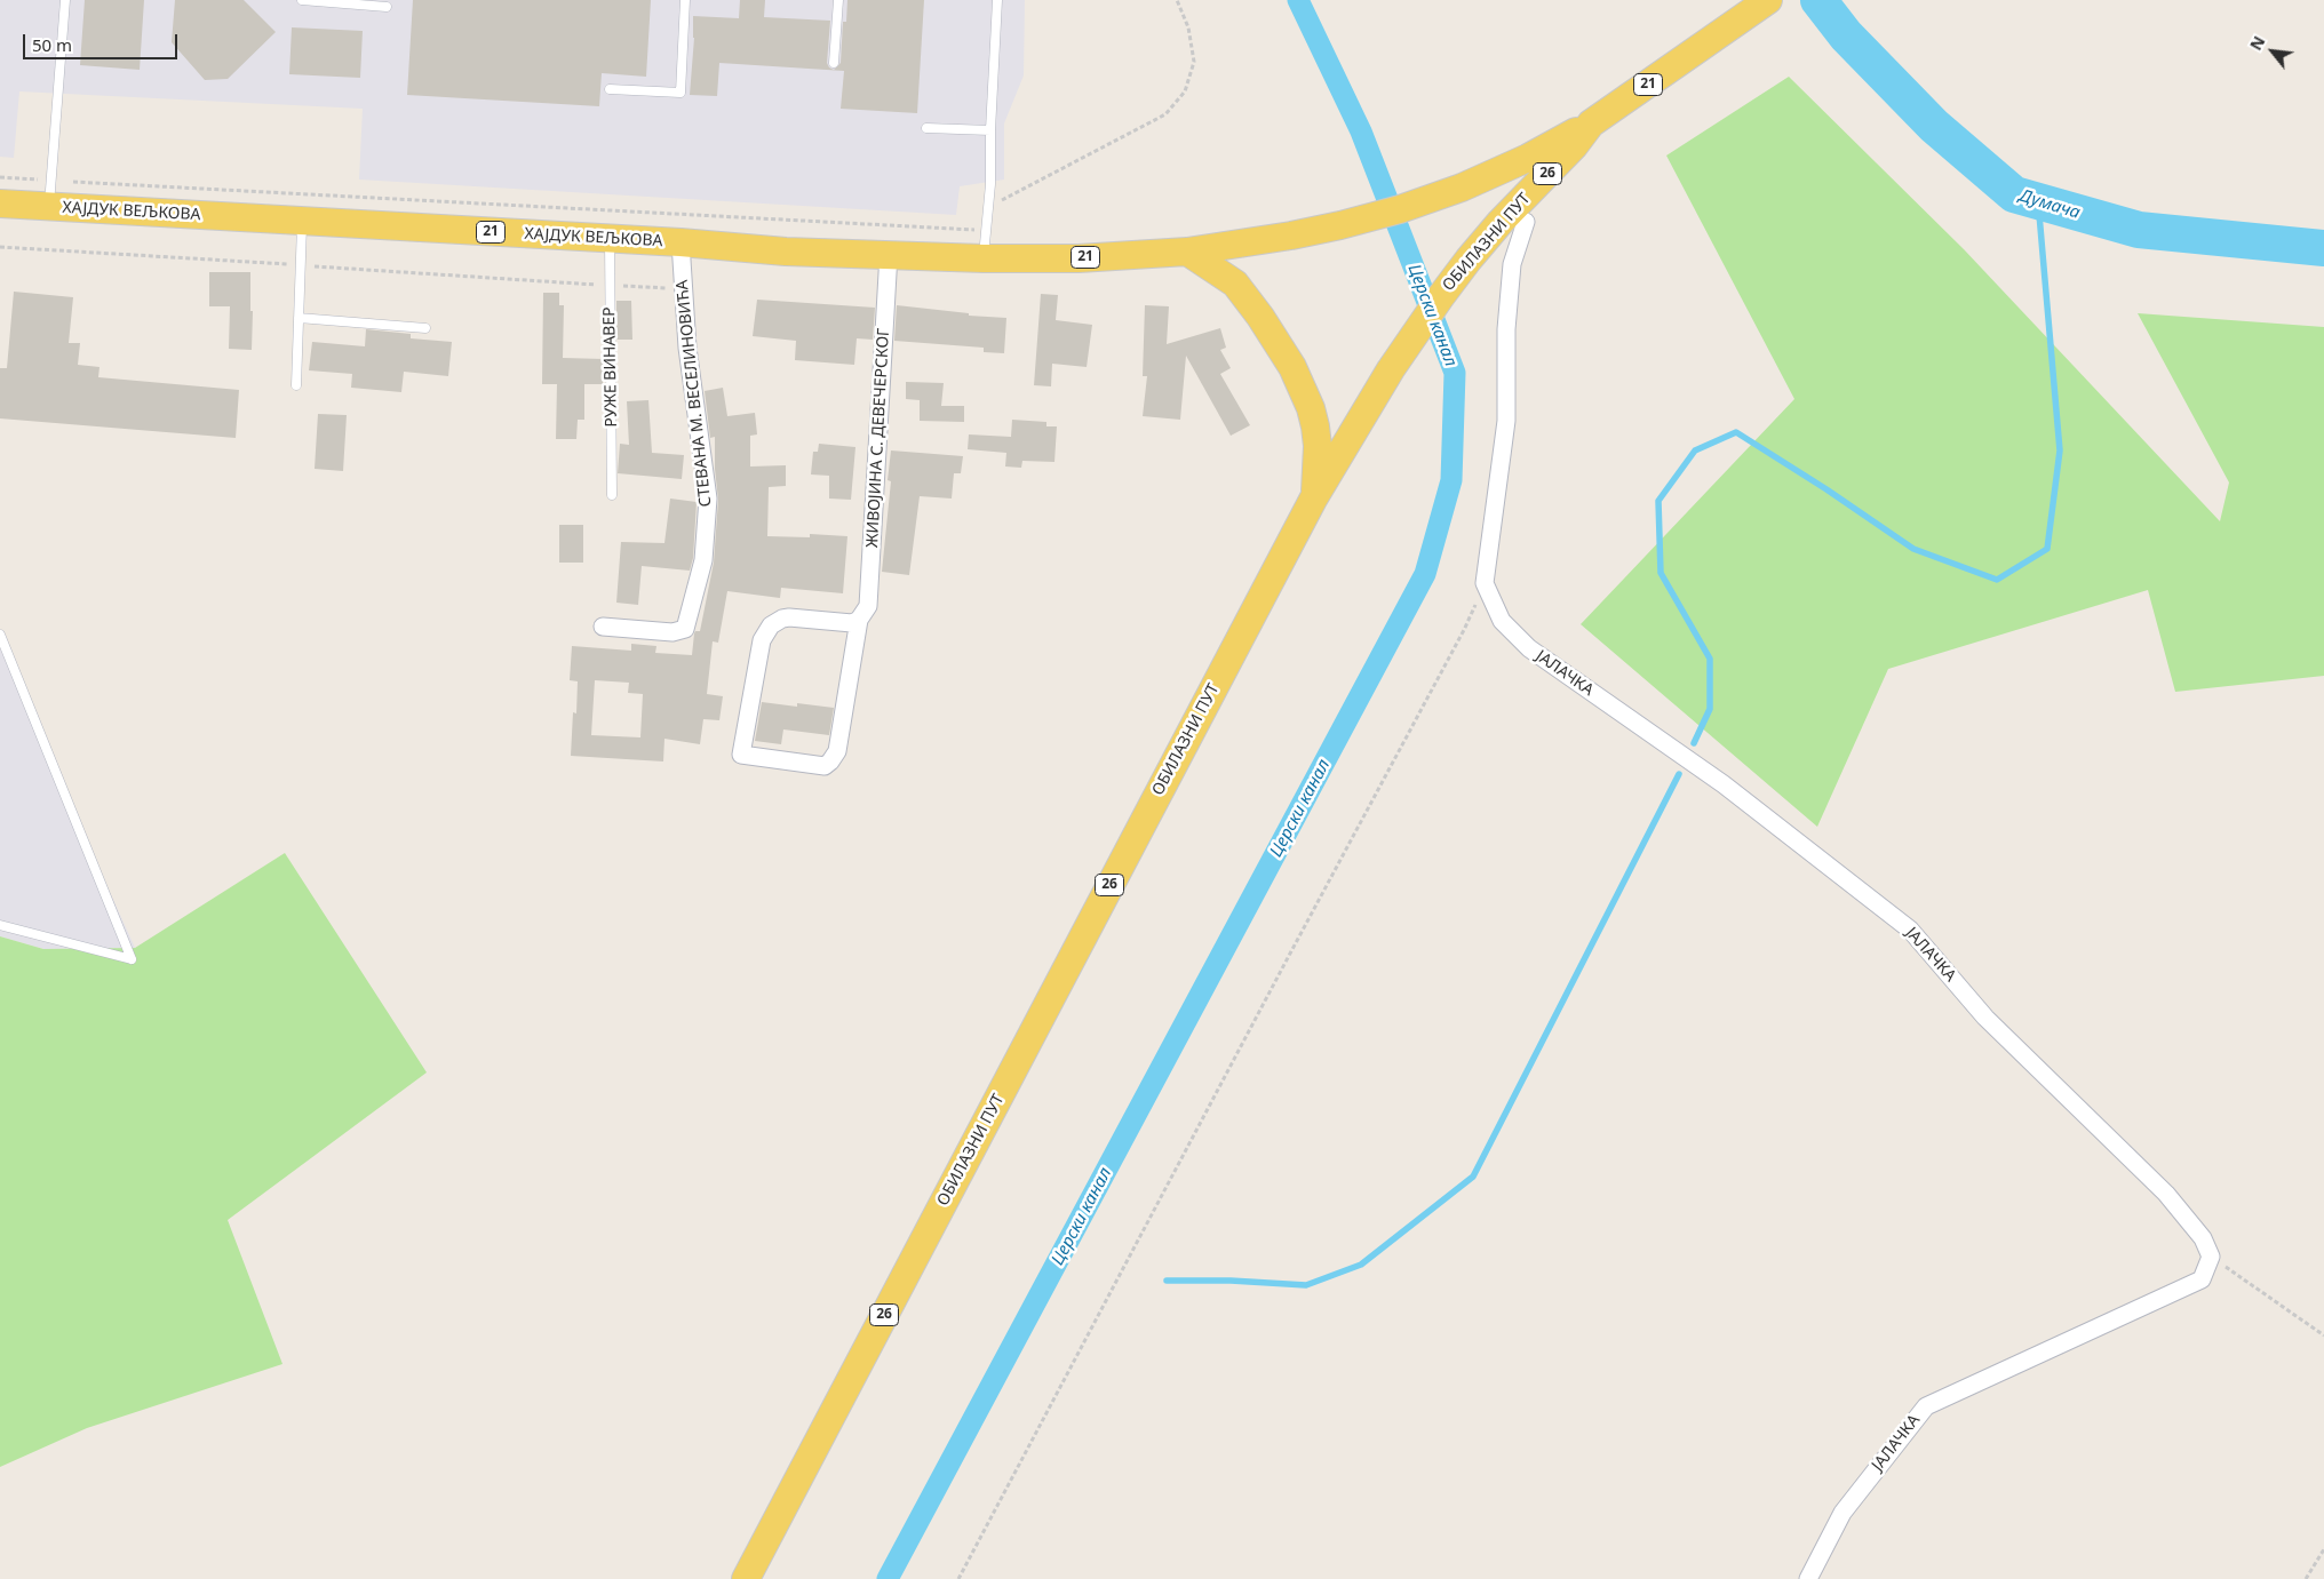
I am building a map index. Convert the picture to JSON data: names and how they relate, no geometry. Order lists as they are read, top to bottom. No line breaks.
{"streets":{"main road":["21","26","ХАЈДУК ВЕЉКОВА","ОБИЛАЗНИ ПУТ"],"street":["СТЕВАНА М. ВЕСЕЛИНОВИЋА","ЖИВОЈИНА С. ДЕВЕЧЕРСКОГ","ЈАЛАЧКА"],"lane":["РУЖЕ ВИНАВЕР"]},"crossings":[["21","ХАЈДУК ВЕЉКОВА"],["21","ОБИЛАЗНИ ПУТ"],["ХАЈДУК ВЕЉКОВА","РУЖЕ ВИНАВЕР"],["ХАЈДУК ВЕЉКОВА","СТЕВАНА М. ВЕСЕЛИНОВИЋА"],["ХАЈДУК ВЕЉКОВА","ЖИВОЈИНА С. ДЕВЕЧЕРСКОГ"]],"water":["Думача","Церски канал"],"scale_bar":"50 m","north":"top left"}
